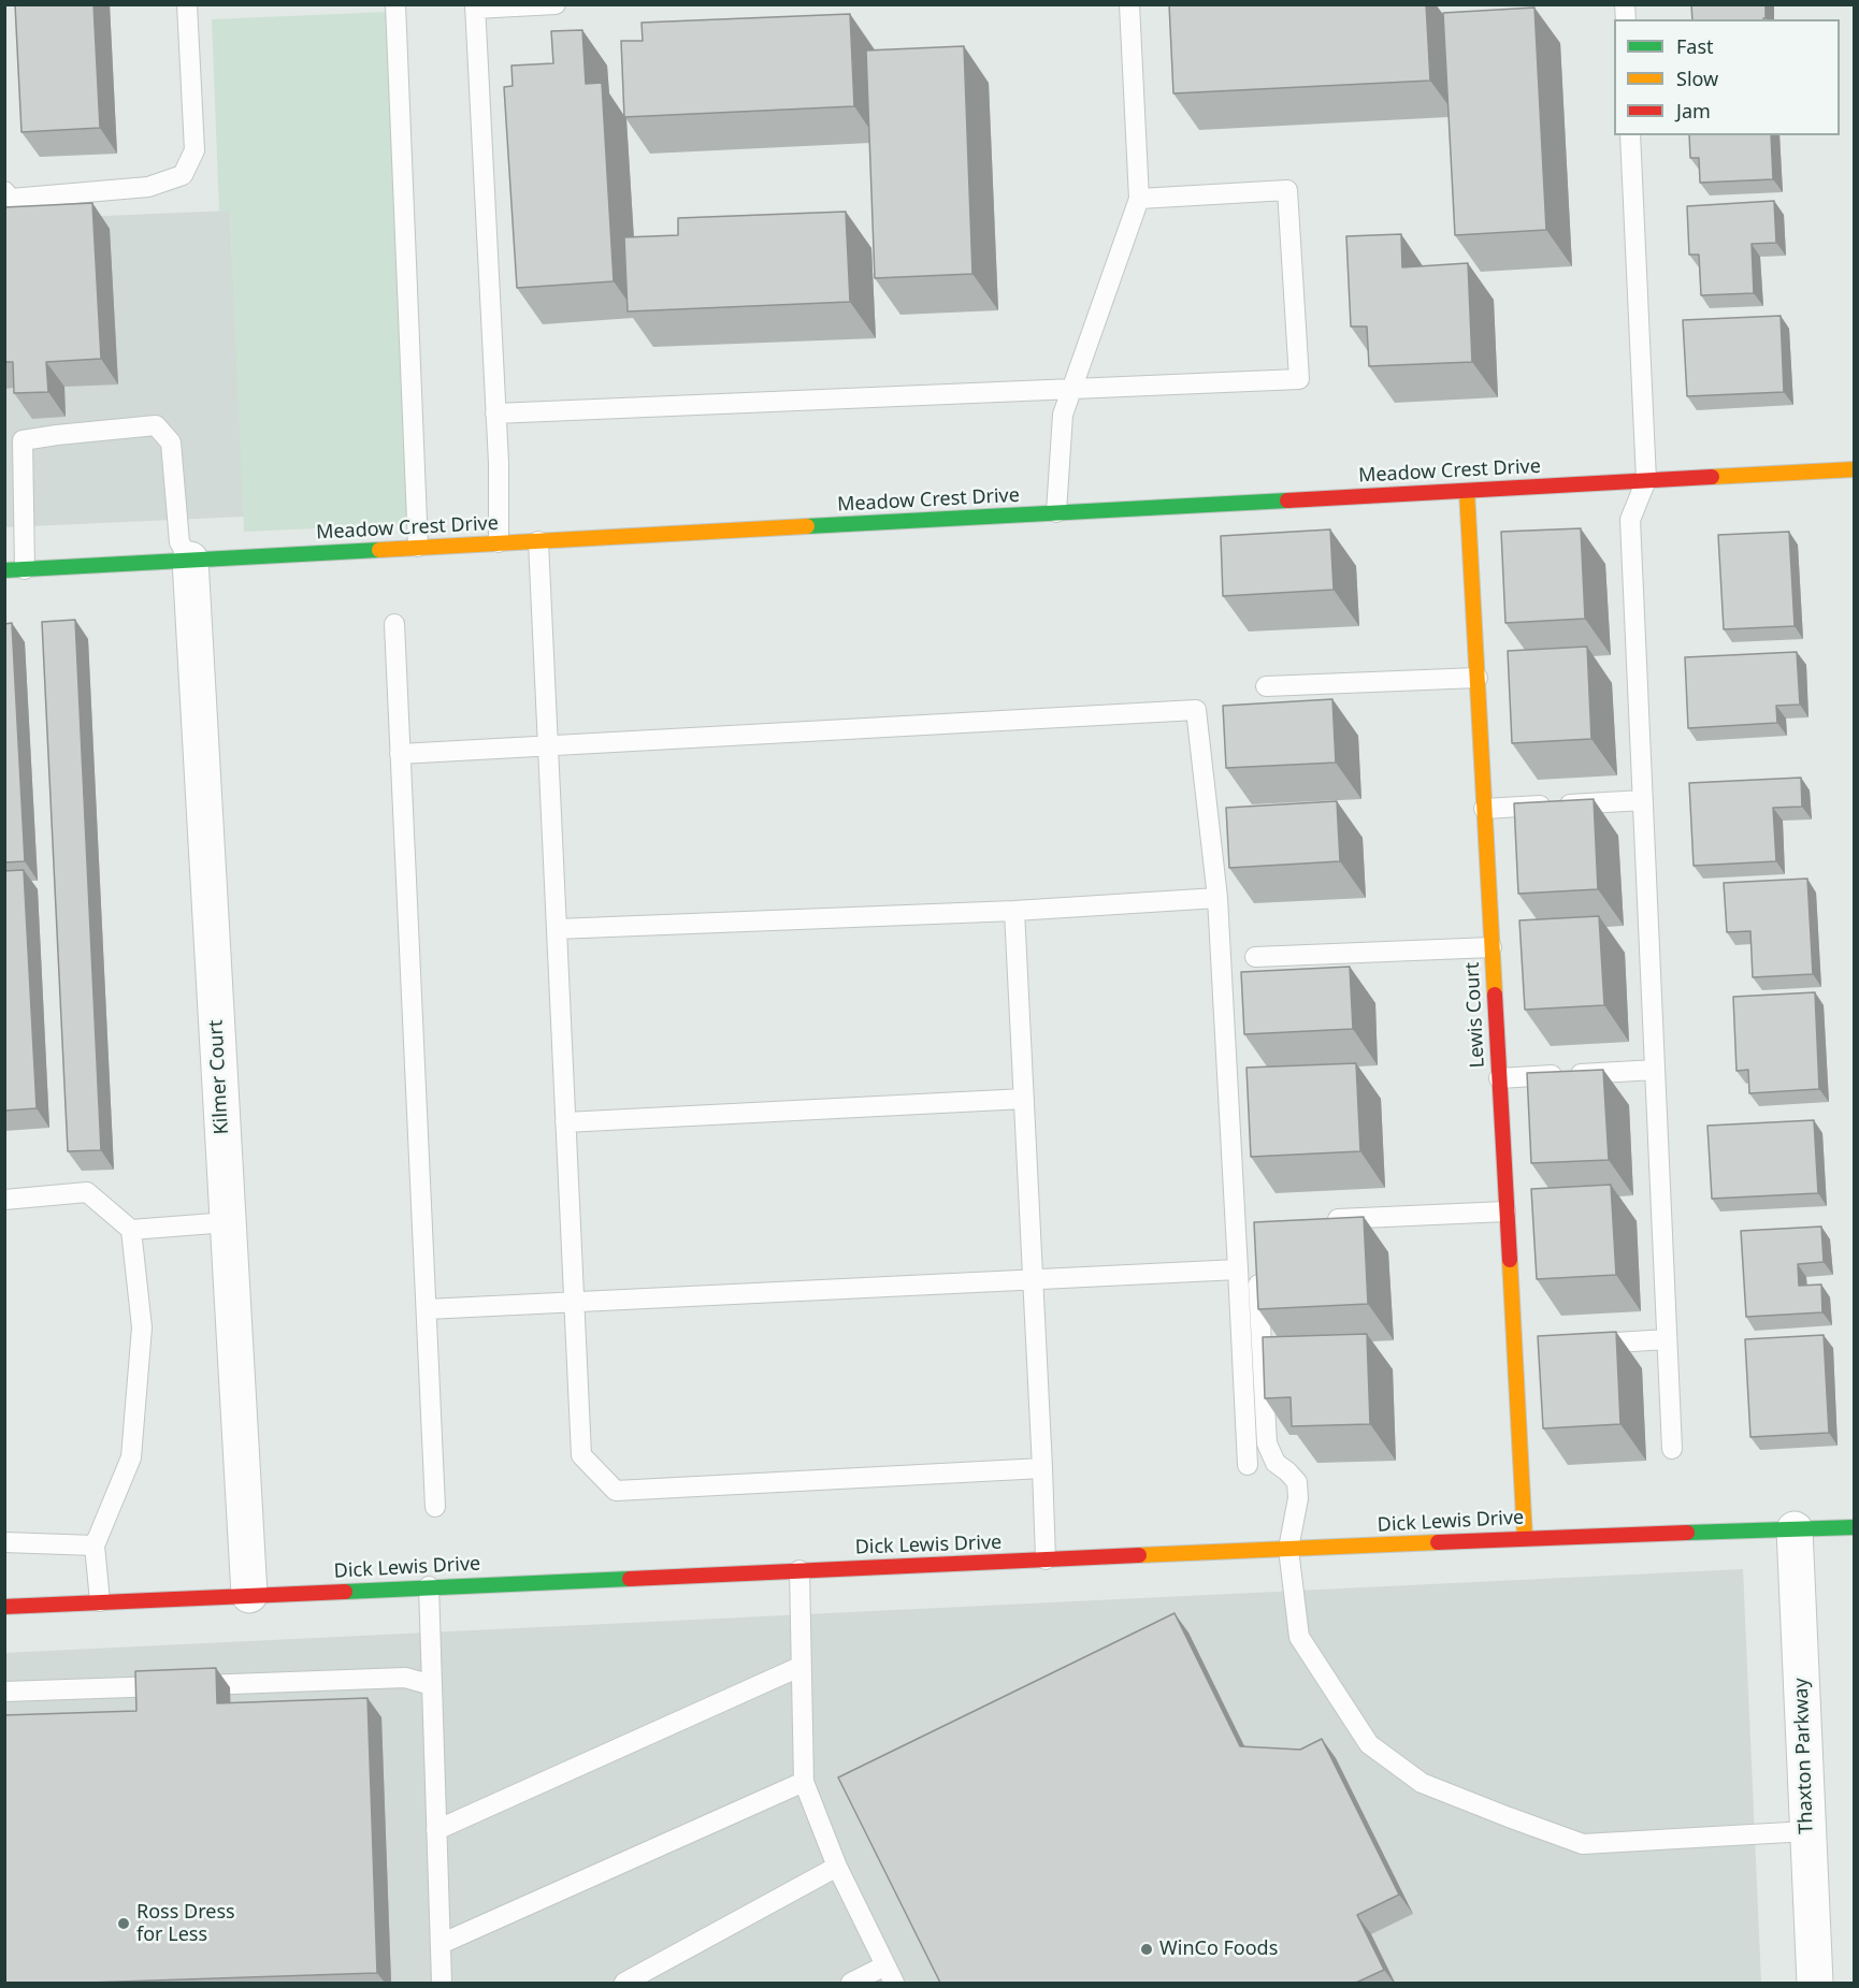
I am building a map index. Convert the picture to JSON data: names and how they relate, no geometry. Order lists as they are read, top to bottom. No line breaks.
{"streets":{"street":["Meadow Crest Drive","Lewis Court","Kilmer Court","Dick Lewis Drive","Thaxton Parkway"]},"crossings":[["Meadow Crest Drive","Lewis Court"],["Meadow Crest Drive","Kilmer Court"],["Lewis Court","Dick Lewis Drive"],["Kilmer Court","Dick Lewis Drive"],["Dick Lewis Drive","Thaxton Parkway"]],"places":["Ross Dress for Less","WinCo Foods"],"legend":["Fast","Slow","Jam"]}
